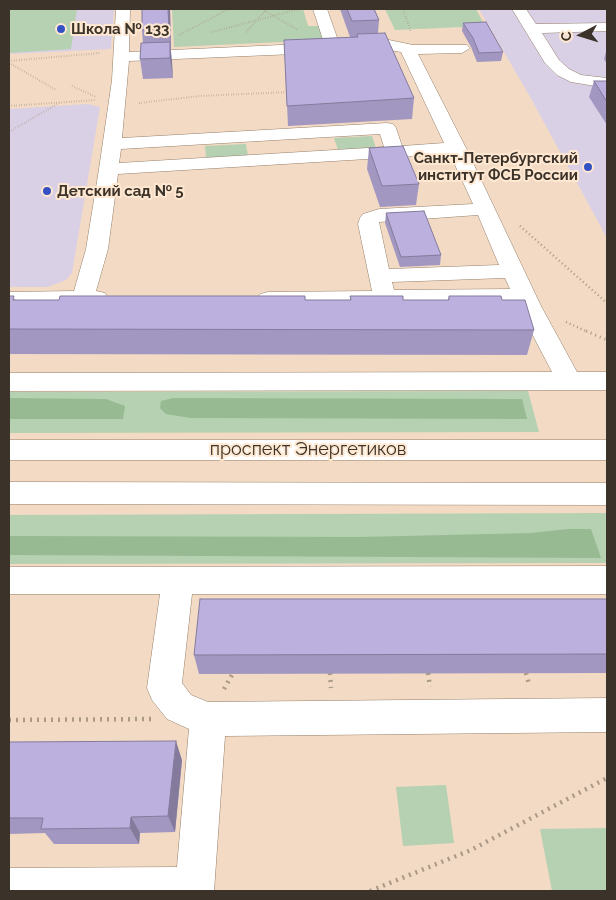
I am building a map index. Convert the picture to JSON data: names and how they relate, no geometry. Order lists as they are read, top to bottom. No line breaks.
{"streets":{"street":["проспект Энергетиков"]},"places":["Школа № 133","Санкт-Петербургский институт ФСБ России","Детский сад № 5"],"north":"left"}
